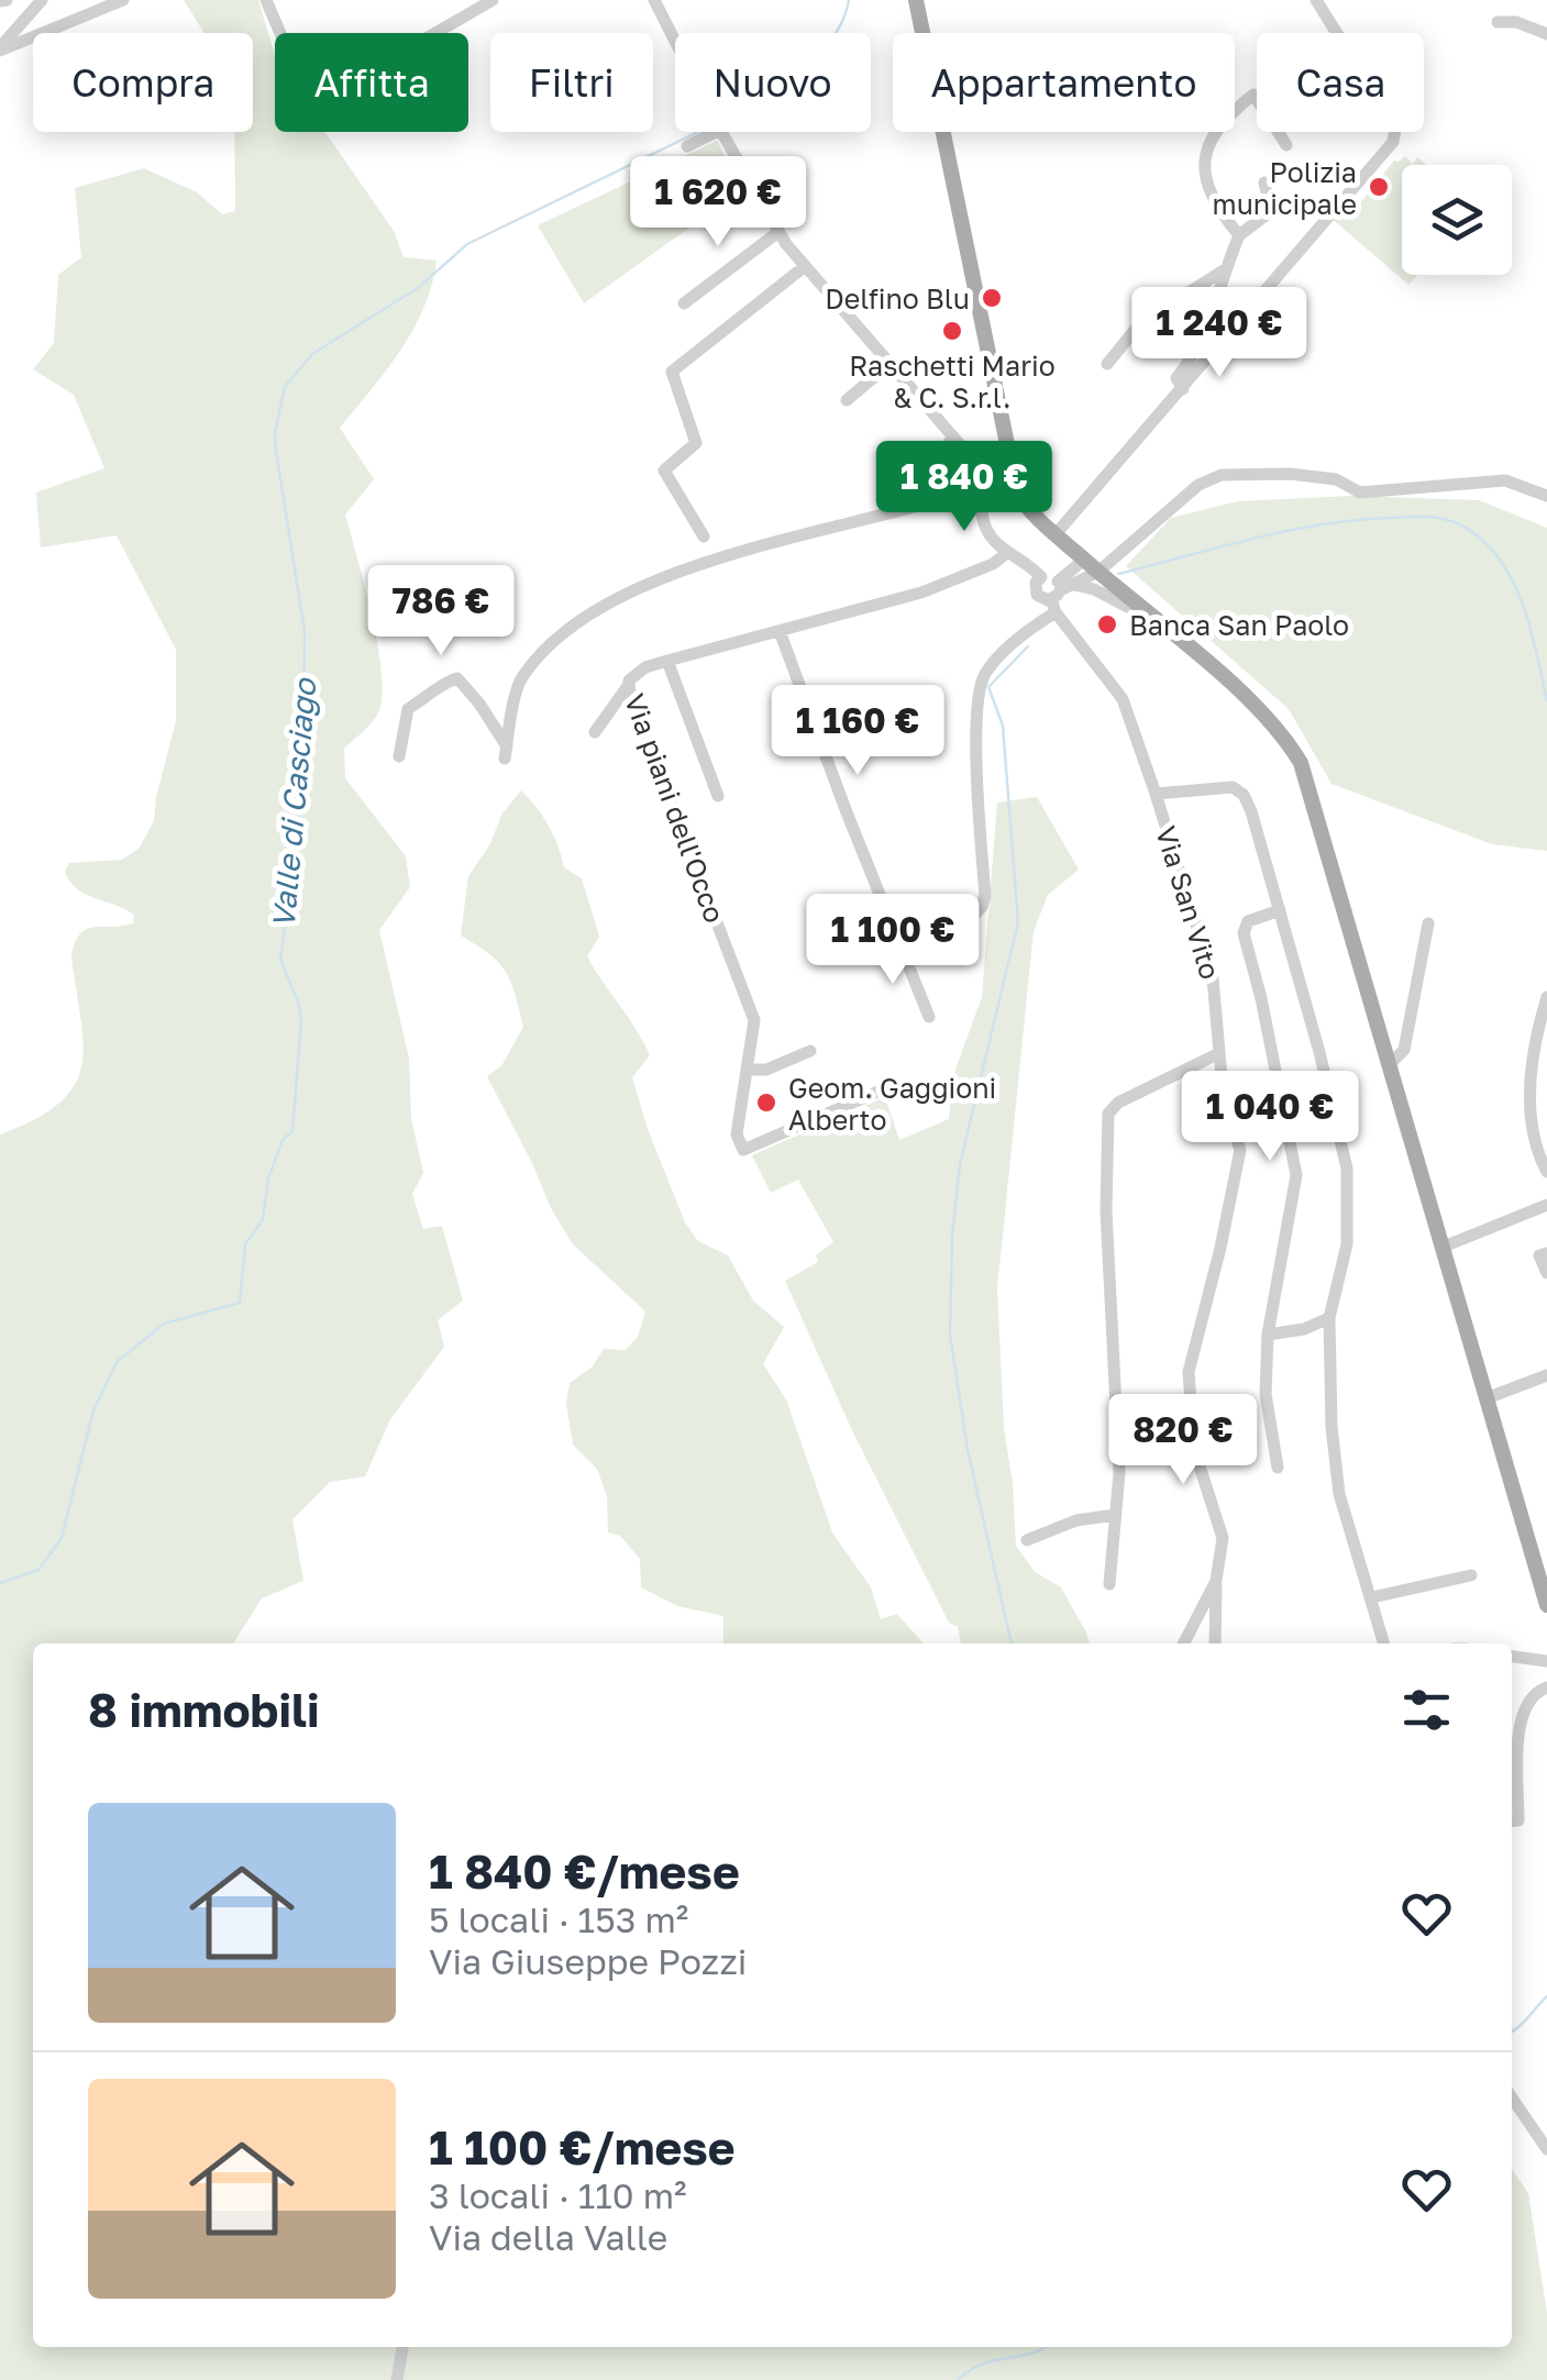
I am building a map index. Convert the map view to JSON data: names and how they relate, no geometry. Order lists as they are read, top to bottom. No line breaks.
{"streets":{"street":["Via piani dell'Occo","Via San Vito"]},"water":["Valle di Casciago"],"places":["Polizia municipale","Delfino Blu","Raschetti Mario & C. S.r.l.","Banca San Paolo","Geom. Gaggioni Alberto"],"page":{"chip":["Compra","Affitta","Filtri","Nuovo","Appartamento","Casa"],"price":["1 620 €","1 240 €","1 840 €","786 €","1 160 €","1 100 €","1 040 €","820 €"],"heading":"8 immobili","list":[{"name":"1 840 €/mese","note":"5 locali · 153 m² · Via Giuseppe Pozzi"},{"name":"1 100 €/mese","note":"3 locali · 110 m² · Via della Valle"}]}}
